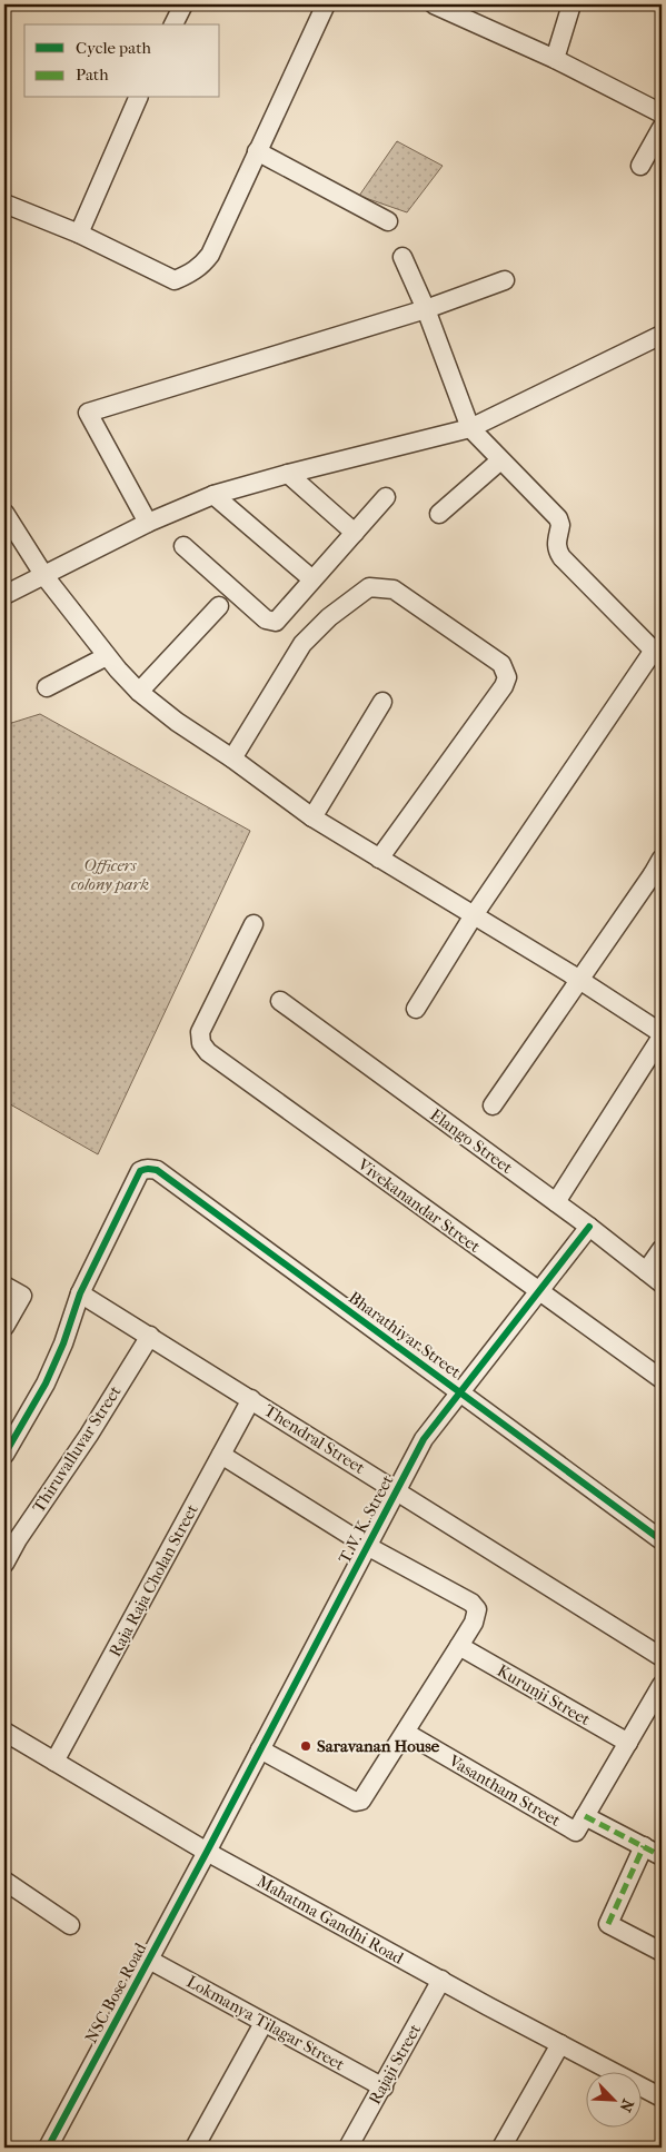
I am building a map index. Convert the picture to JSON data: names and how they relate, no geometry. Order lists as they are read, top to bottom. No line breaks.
{"streets":{"street":["Elango Street","Vivekanandar Street","Bharathiyar Street","Thendral Street","Thiruvalluvar Street","T. V. K. Street","Raja Raja Cholan Street","Kurunji Street","Vasantham Street","Mahatma Gandhi Road","NSC Bose Road","Lokmanya Tilagar Street","Rajaji Street"]},"crossings":[["Elango Street","T. V. K. Street"],["Vivekanandar Street","T. V. K. Street"],["Bharathiyar Street","Thendral Street"],["Bharathiyar Street","T. V. K. Street"],["Thendral Street","Thiruvalluvar Street"],["Thendral Street","T. V. K. Street"],["Thendral Street","Raja Raja Cholan Street"],["T. V. K. Street","Mahatma Gandhi Road"],["T. V. K. Street","NSC Bose Road"],["Raja Raja Cholan Street","Mahatma Gandhi Road"],["Mahatma Gandhi Road","NSC Bose Road"],["Mahatma Gandhi Road","Rajaji Street"],["NSC Bose Road","Lokmanya Tilagar Street"],["Lokmanya Tilagar Street","Rajaji Street"]],"parks":["Officers colony park"],"places":["Saravanan House"],"legend":["Cycle path","Path"],"north":"bottom right"}
